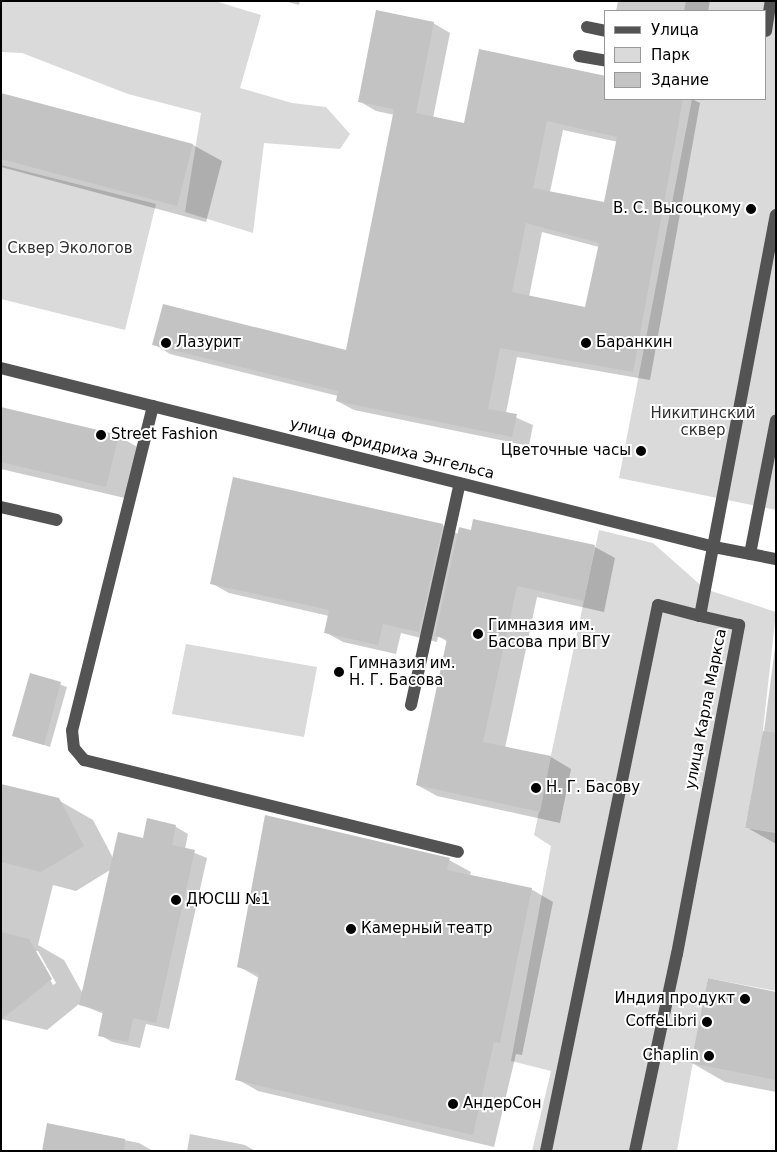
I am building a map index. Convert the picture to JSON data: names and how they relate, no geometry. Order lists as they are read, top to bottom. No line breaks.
{"streets":{"street":["улица Фридриха Энгельса","улица Карла Маркса"]},"crossings":[["улица Фридриха Энгельса","улица Карла Маркса"]],"parks":["Сквер Экологов","Никитинский сквер"],"places":["В. С. Высоцкому","Лазурит","Баранкин","Street Fashion","Цветочные часы","Гимназия им. Басова при ВГУ","Гимназия им. Н. Г. Басова","Н. Г. Басову","ДЮСШ №1","Камерный театр","Индия продукт","CoffeLibri","Chaplin","АндерСон"],"legend":["Улица","Парк","Здание"]}
